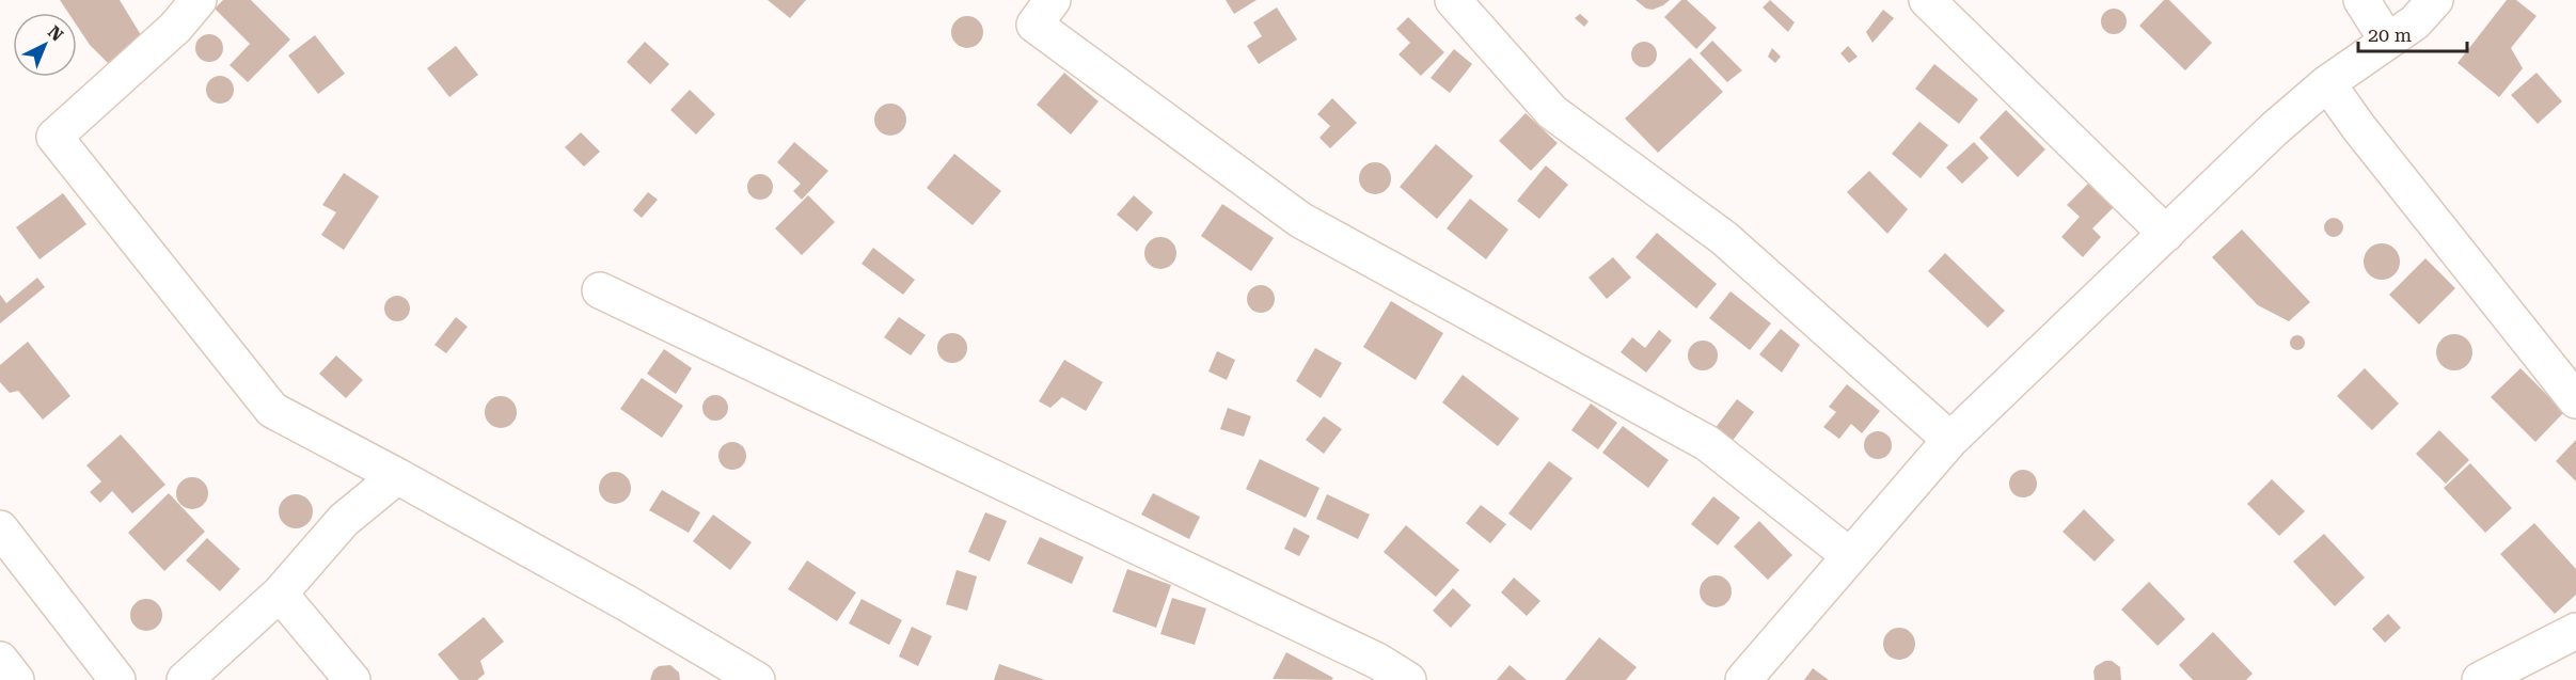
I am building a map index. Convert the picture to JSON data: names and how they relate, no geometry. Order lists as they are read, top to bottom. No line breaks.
{"scale_bar":"20 m","north":"top right"}
